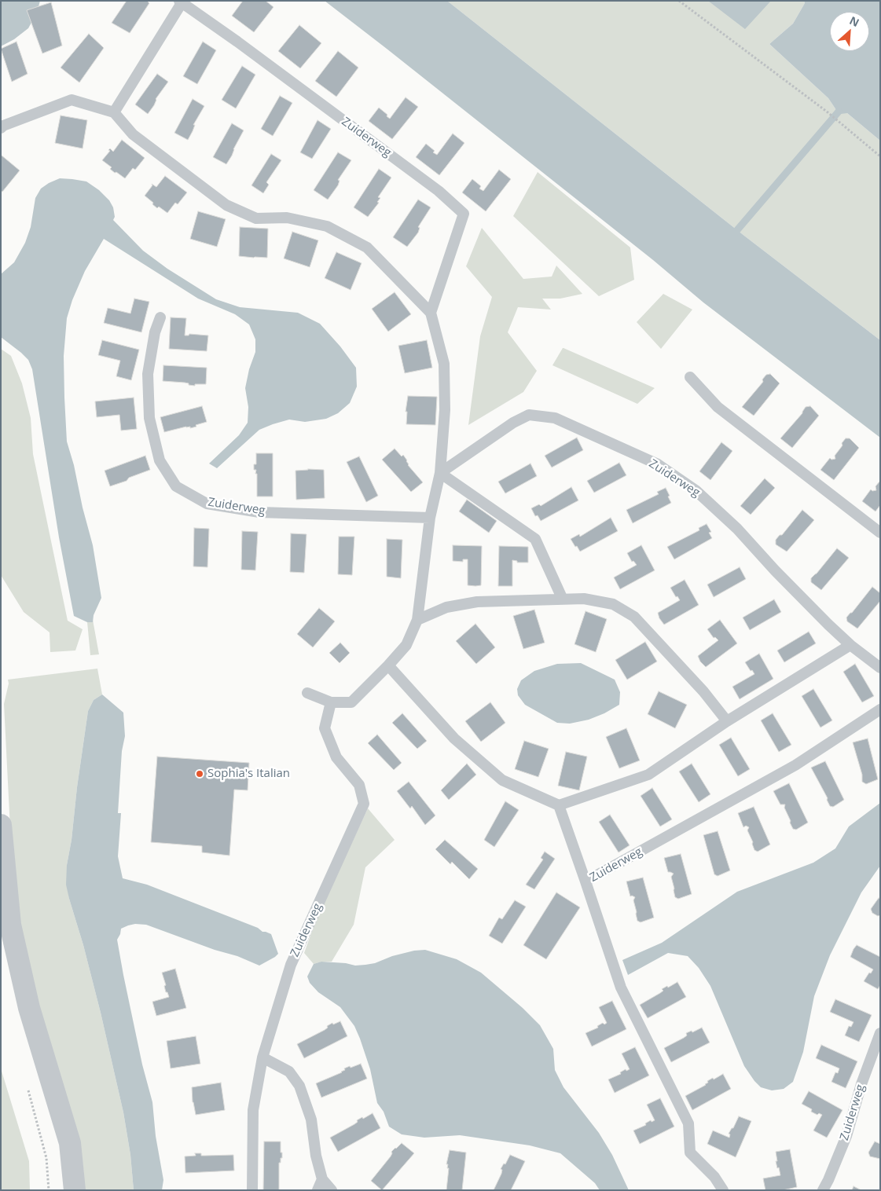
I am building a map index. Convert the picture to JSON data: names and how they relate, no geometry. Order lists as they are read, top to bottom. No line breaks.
{"streets":{"lane":["Zuiderweg"]},"places":["Sophia's Italian"],"north":"top right"}
